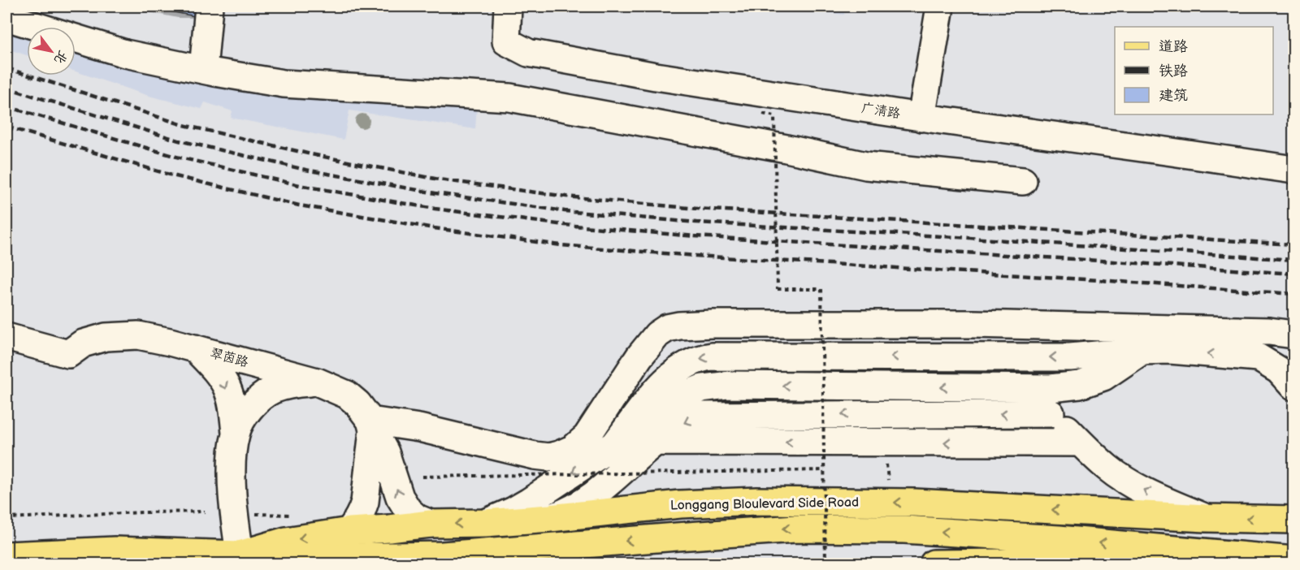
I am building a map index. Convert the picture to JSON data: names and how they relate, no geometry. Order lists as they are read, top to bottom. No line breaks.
{"streets":{"main road":["Longgang Bloulevard Side Road"],"street":["广清路","翠茵路"]},"crossings":[["翠茵路","Longgang Bloulevard Side Road"]],"legend":["道路","铁路","建筑"],"north":"bottom right"}
